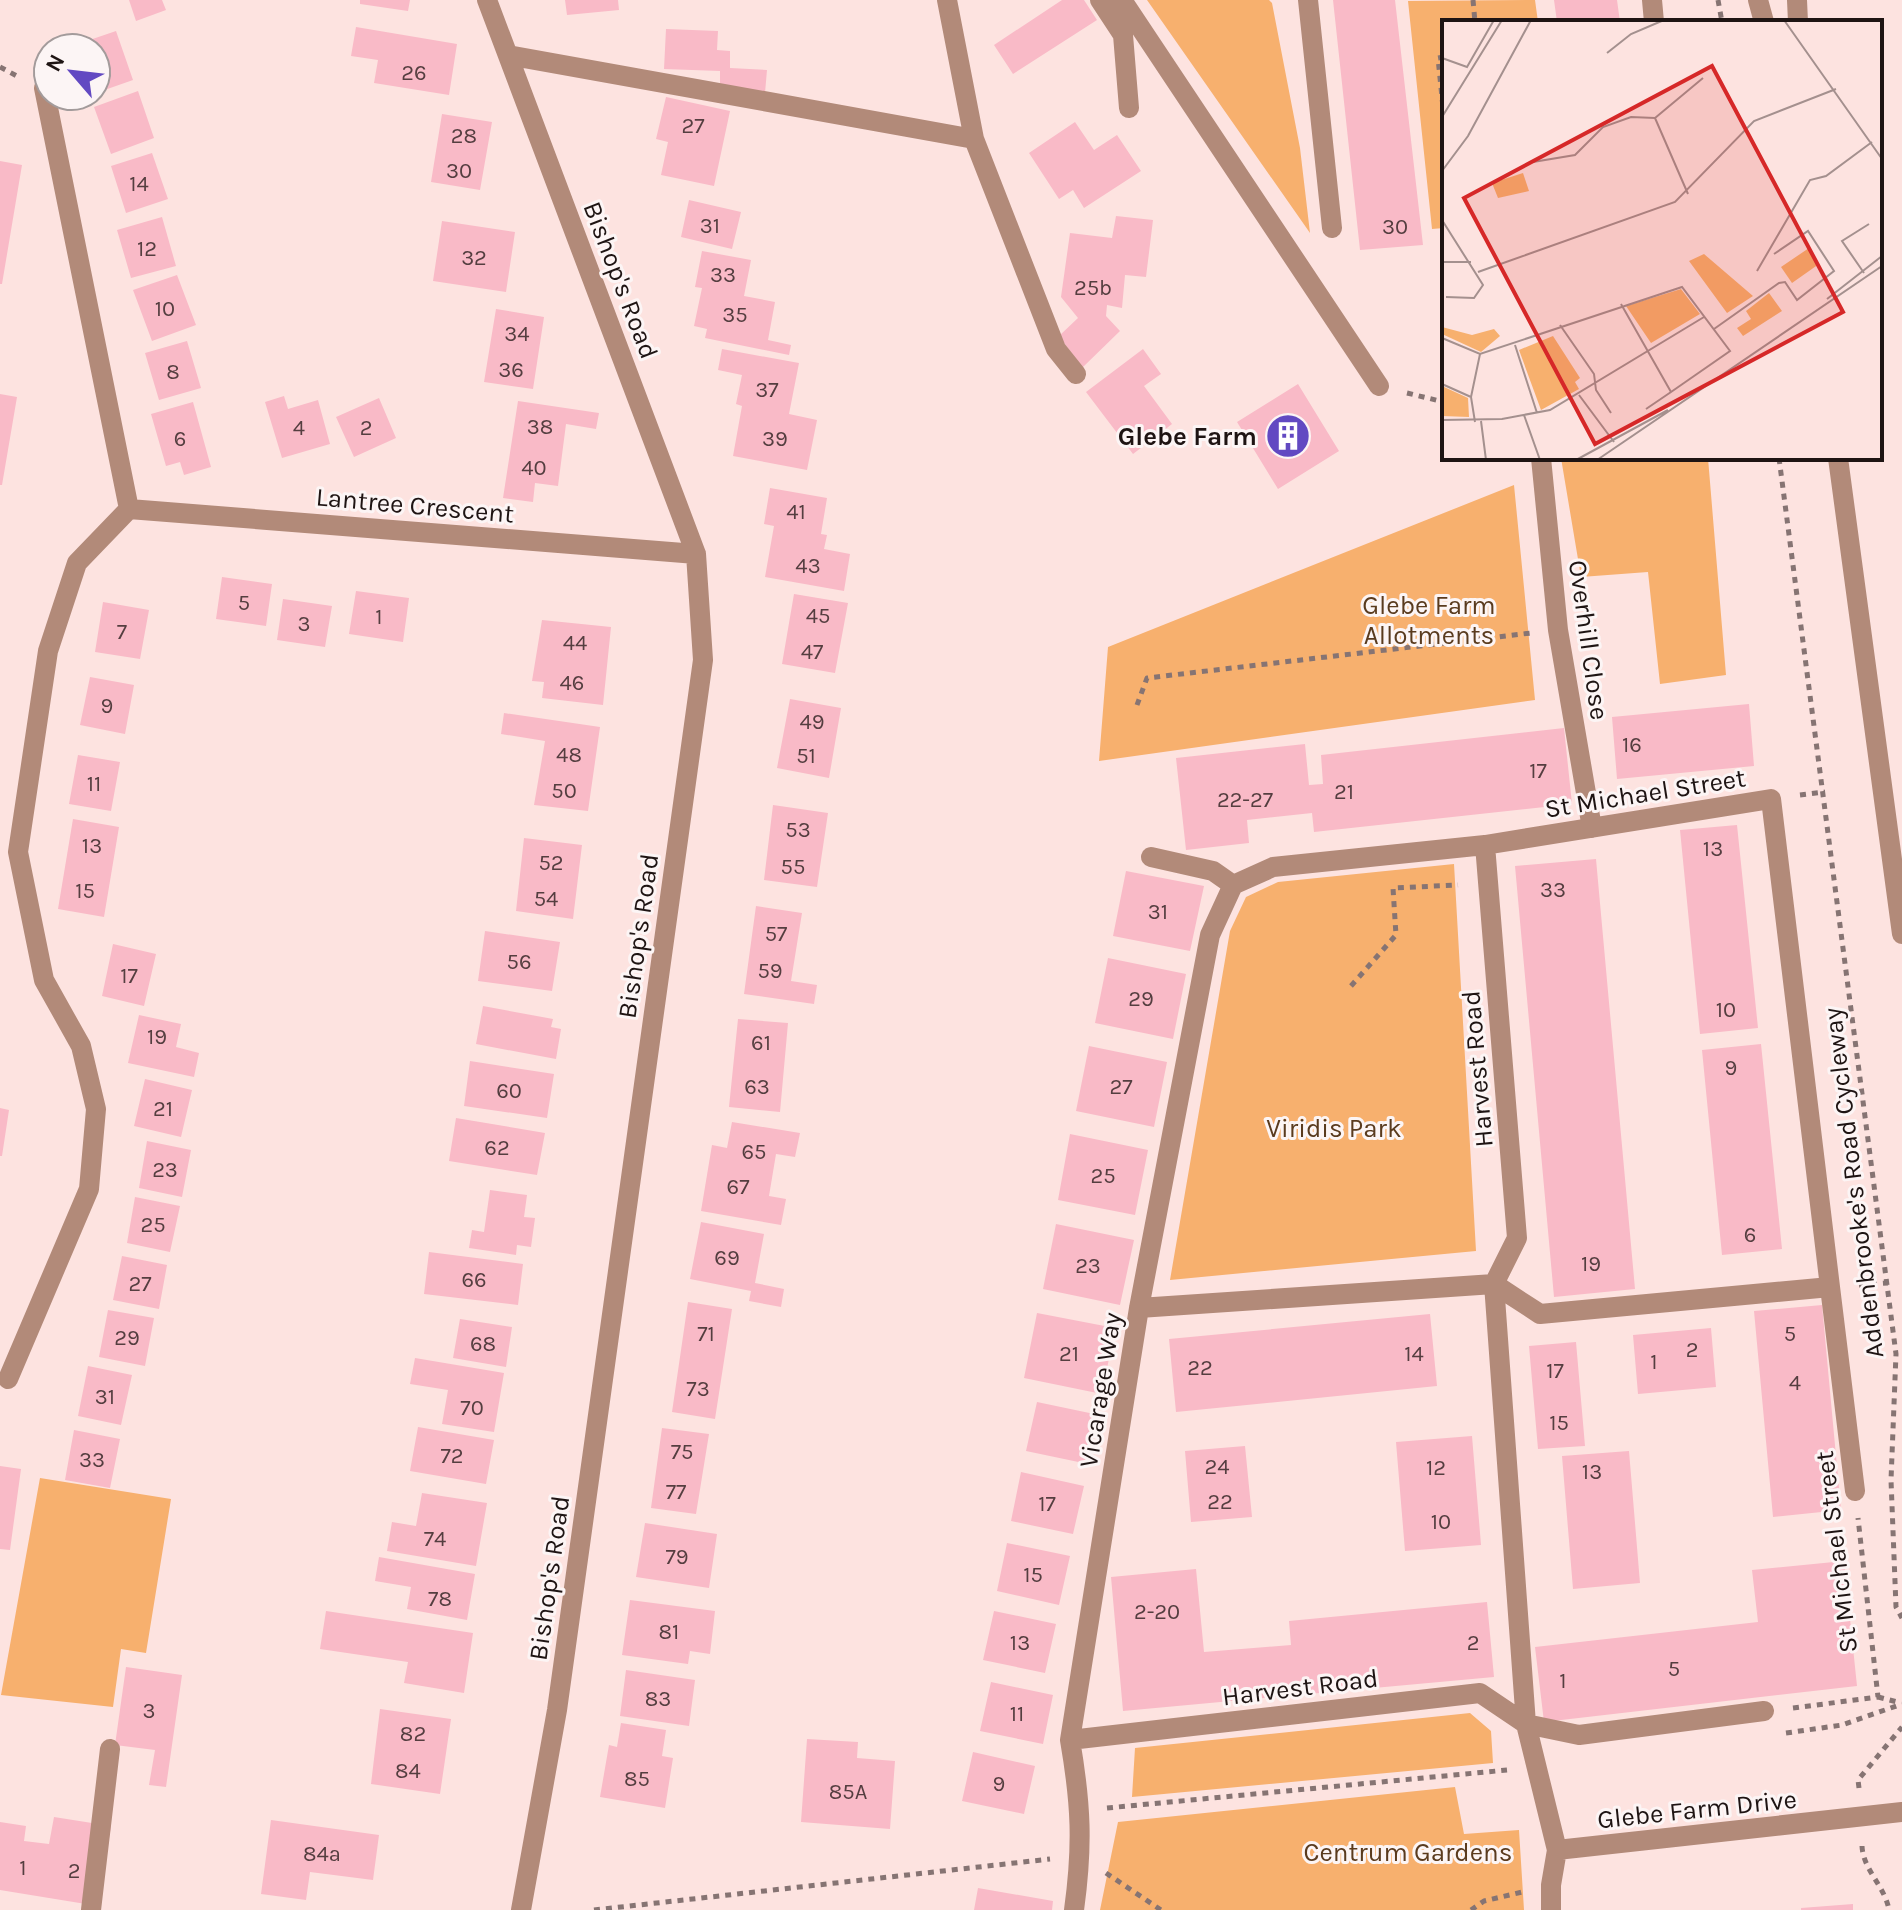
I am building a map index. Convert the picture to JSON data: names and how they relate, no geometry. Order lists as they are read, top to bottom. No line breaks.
{"streets":{"street":["Bishop's Road","Lantree Crescent","Overhill Close","St Michael Street","Harvest Road","Vicarage Way","Glebe Farm Drive"],"path":["Addenbrooke's Road Cycleway"]},"crossings":[["Bishop's Road","Lantree Crescent"],["Overhill Close","St Michael Street"],["St Michael Street","Harvest Road"],["St Michael Street","Vicarage Way"],["Harvest Road","Vicarage Way"]],"parks":["Glebe Farm Allotments","Viridis Park","Centrum Gardens"],"places":{"building":["Glebe Farm"]},"house_numbers":["26","27","28","30","14","31","30","12","32","33","25b","10","35","34","36","8","37","38","4","2","6","39","40","41","43","5","45","1","3","7","44","47","46","9","49","16","48","51","17","11","50","21","22-27","53","13","13","52","55","33","15","54","31","57","56","59","17","29","10","19","61","9","63","27","60","21","62","65","23","25","67","25","6","69","19","23","66","27","71","5","29","68","2","21","14","1","22","17","4","73","31","70","15","75","72","33","24","12","13","77","22","17","10","74","79","15","78","2-20","81","13","2","5","1","83","3","11","82","84","85","9","85A","84a","1","2"],"north":"top left"}
